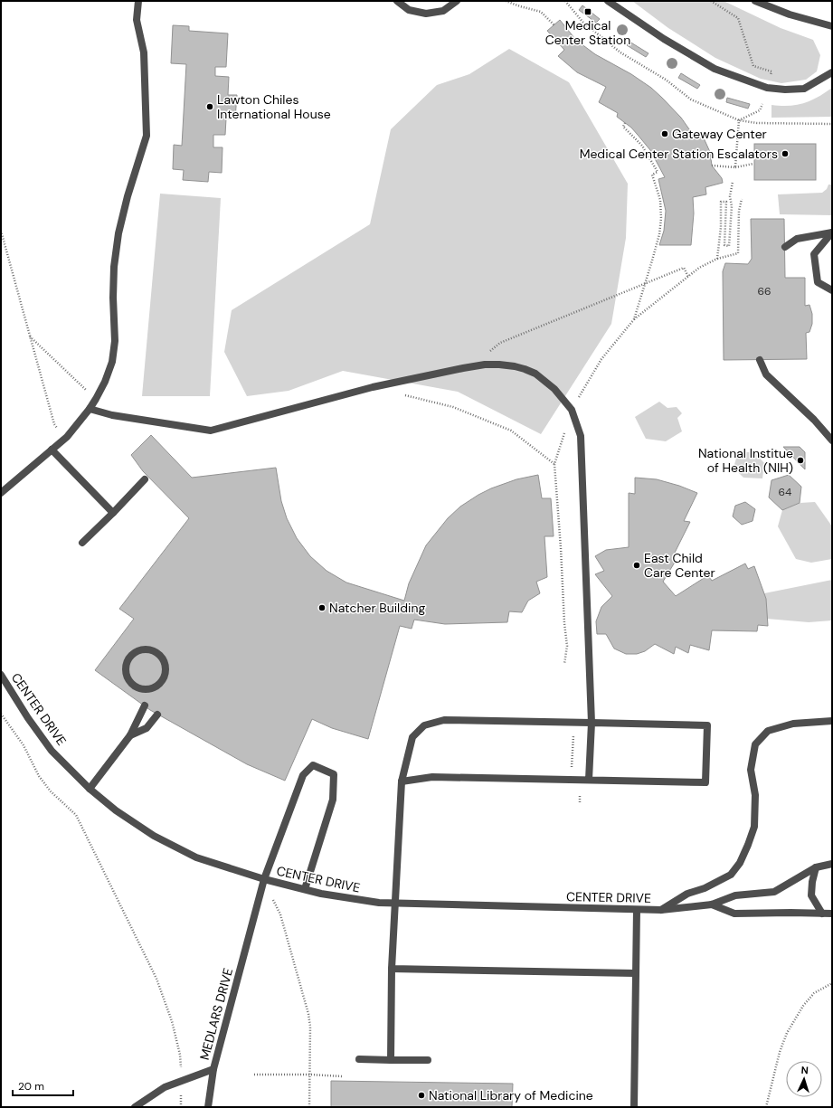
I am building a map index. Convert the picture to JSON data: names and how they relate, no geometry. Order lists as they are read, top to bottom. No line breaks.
{"streets":{"street":["CENTER DRIVE","MEDLARS DRIVE"]},"crossings":[["CENTER DRIVE","MEDLARS DRIVE"]],"places":{"transit":["Medical Center Station"],"other":["Lawton Chiles International House","Gateway Center","Medical Center Station Escalators","National Institue of Health (NIH)","East Child Care Center","Natcher Building","National Library of Medicine"]},"house_numbers":["66","64"],"scale_bar":"20 m","north":"top"}
